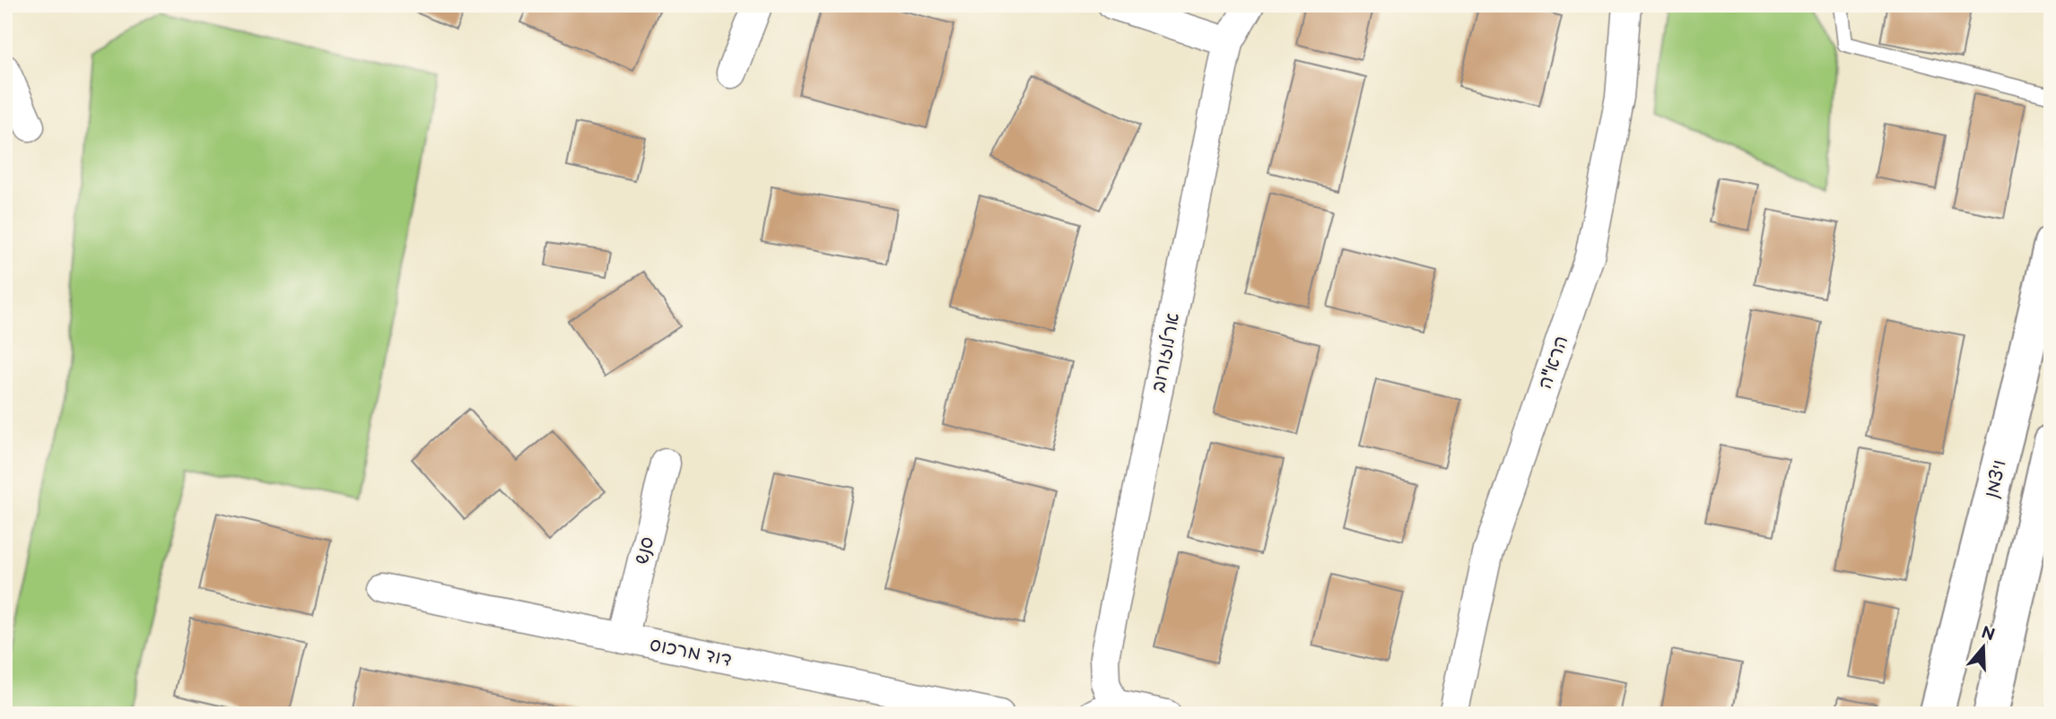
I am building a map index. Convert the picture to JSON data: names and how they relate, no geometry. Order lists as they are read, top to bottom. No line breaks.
{"streets":{"street":["ארלוזורוב","הרא\"ה","ויצמן","סנש","דוד מרכוס"]},"crossings":[["סנש","דוד מרכוס"]],"north":"top"}
